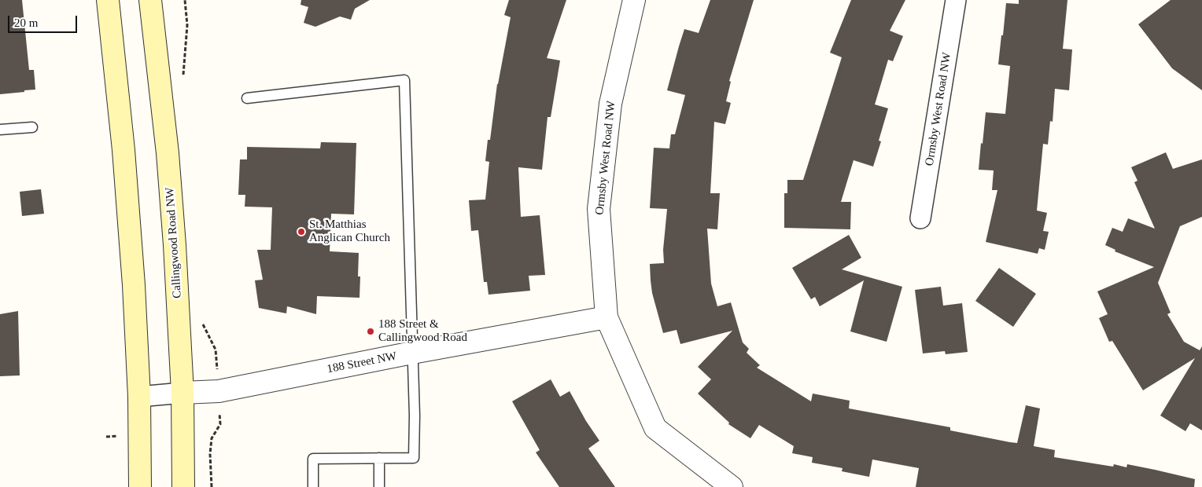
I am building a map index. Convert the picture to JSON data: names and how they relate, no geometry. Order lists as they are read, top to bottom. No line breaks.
{"streets":{"main road":["Callingwood Road NW"],"street":["Ormsby West Road NW","188 Street NW"]},"crossings":[["Ormsby West Road NW","188 Street NW"],["Callingwood Road NW","188 Street NW"]],"places":["St. Matthias Anglican Church","188 Street & Callingwood Road"],"scale_bar":"20 m"}
